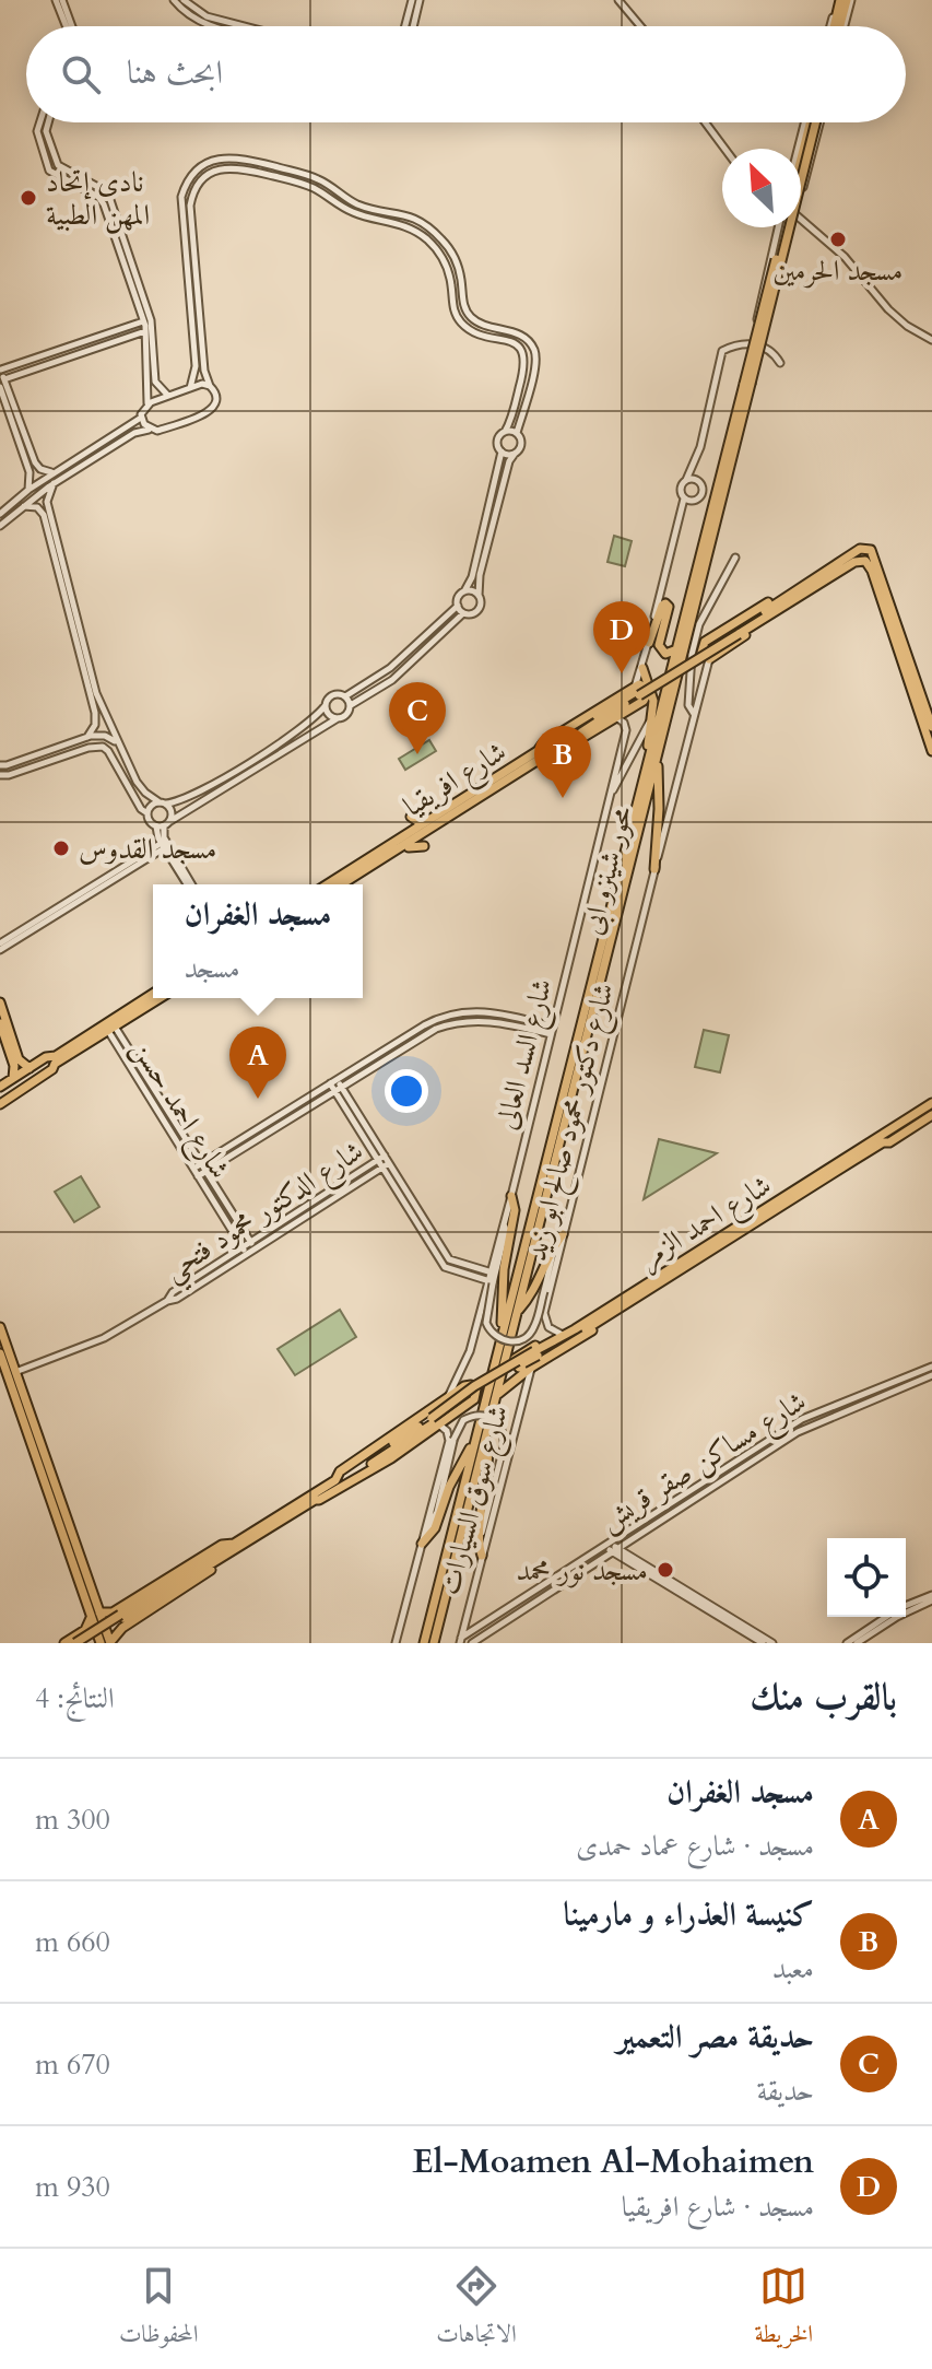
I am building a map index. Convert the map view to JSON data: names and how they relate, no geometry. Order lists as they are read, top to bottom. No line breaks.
{"streets":{"main road":["شارع افريقيا","محور شينزو ابى","شارع احمد الزمر"],"street":["شارع السد العالى","شارع احمد حسن","شارع دكتور محمود صالح ابو زيد","شارع الدكتور محمود فتحي","شارع مساكن صقر قريش","شارع سوق السيارات"]},"crossings":[["شارع افريقيا","شارع السد العالى"],["محور شينزو ابى","شارع احمد الزمر"],["شارع احمد حسن","شارع الدكتور محمود فتحي"],["شارع دكتور محمود صالح ابو زيد","شارع احمد الزمر"],["شارع احمد الزمر","شارع سوق السيارات"],["شارع مساكن صقر قريش","شارع سوق السيارات"]],"places":["نادى إتحاد المهن الطبية","مسجد الحرمين","مسجد القدوس","مسجد نور محمد"],"north":"top left","page":{"search":"ابحث هنا","pins":["D","C","B","A"],"popup":["مسجد الغفران","مسجد"],"heading":["بالقرب منك","النتائج: 4"],"list":[{"mark":"A","name":"مسجد الغفران","note":"مسجد · شارع عماد حمدى","value":"300 m"},{"mark":"B","name":"كنيسة العذراء و مارمينا","note":"معبد","value":"660 m"},{"mark":"C","name":"حديقة مصر التعمير","note":"حديقة","value":"670 m"},{"mark":"D","name":"El-Moamen Al-Mohaimen","note":"مسجد · شارع افريقيا","value":"930 m"}],"nav":["الخريطة","الاتجاهات","المحفوظات"]}}
